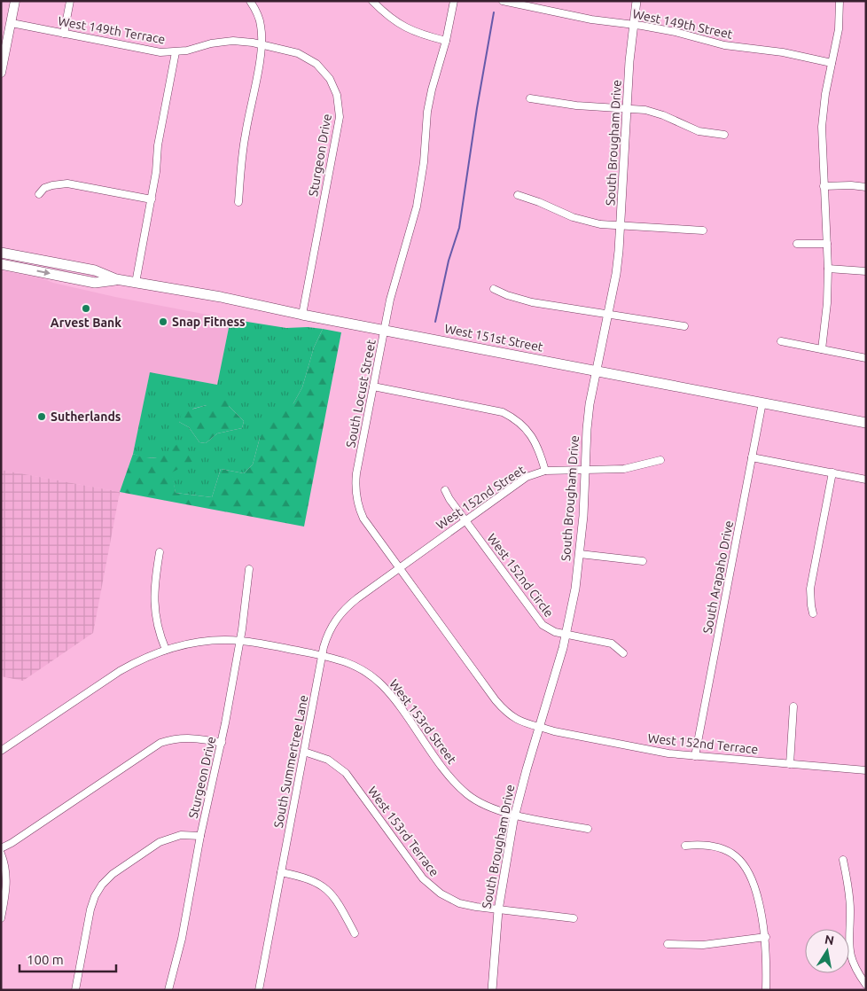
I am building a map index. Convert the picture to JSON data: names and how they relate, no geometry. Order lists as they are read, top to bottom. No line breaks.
{"streets":{"main road":["West 151st Street"],"street":["West 149th Street","West 149th Terrace","South Brougham Drive","Sturgeon Drive","South Locust Street","West 152nd Street","West 152nd Circle","South Arapaho Drive","West 153rd Street","West 152nd Terrace","South Summertree Lane","West 153rd Terrace"]},"crossings":[["West 149th Street","South Brougham Drive"],["West 149th Terrace","Sturgeon Drive"],["South Brougham Drive","West 151st Street"],["South Brougham Drive","South Locust Street"],["South Brougham Drive","West 152nd Street"],["South Brougham Drive","West 152nd Circle"],["South Brougham Drive","West 153rd Street"],["South Brougham Drive","West 152nd Terrace"],["South Brougham Drive","West 153rd Terrace"],["Sturgeon Drive","West 151st Street"],["Sturgeon Drive","West 153rd Street"],["West 151st Street","South Locust Street"],["West 151st Street","South Arapaho Drive"],["South Locust Street","West 152nd Street"],["South Locust Street","West 152nd Terrace"],["South Locust Street","South Summertree Lane"],["West 152nd Street","West 152nd Circle"],["West 152nd Street","South Summertree Lane"],["South Arapaho Drive","West 152nd Terrace"],["West 153rd Street","South Summertree Lane"],["South Summertree Lane","West 153rd Terrace"]],"places":["Arvest Bank","Snap Fitness","Sutherlands"],"scale_bar":"100 m","north":"top"}
